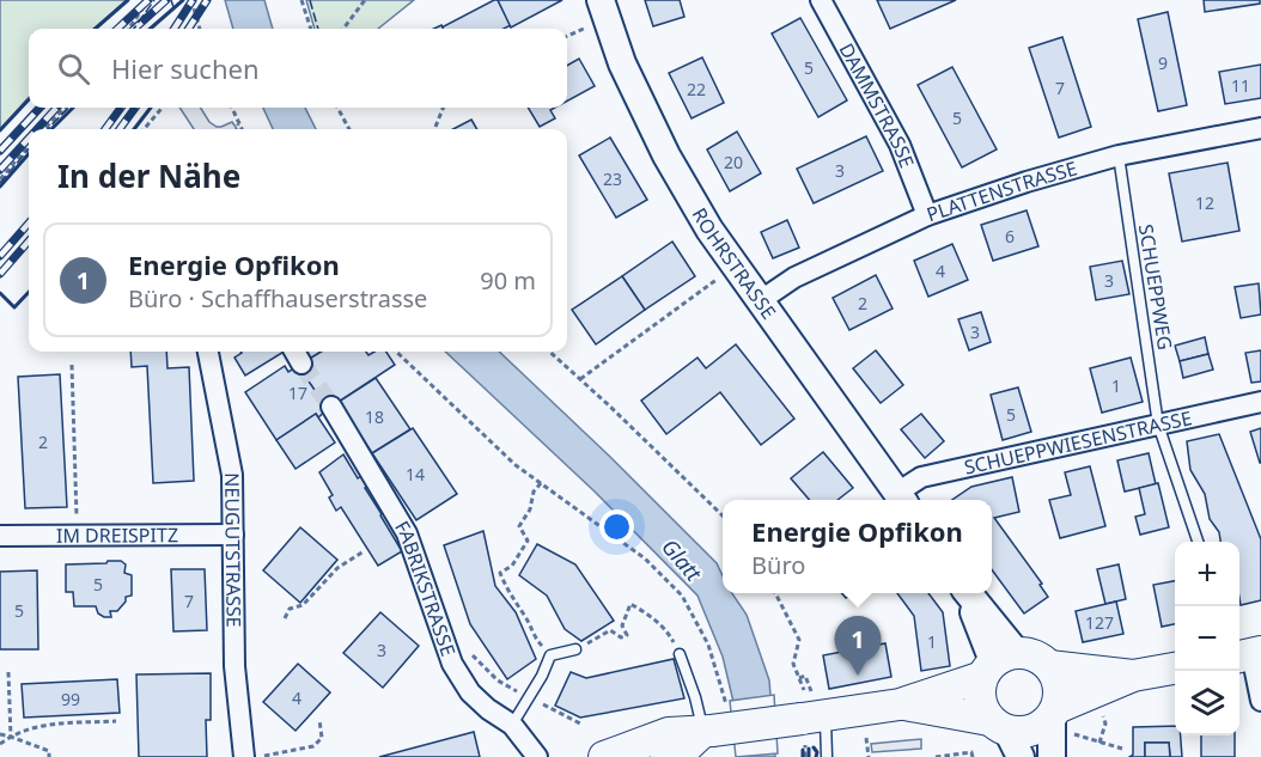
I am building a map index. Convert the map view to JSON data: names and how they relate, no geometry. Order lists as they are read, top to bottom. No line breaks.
{"streets":{"main road":["ROHRSTRASSE"],"street":["DAMMSTRASSE","PLATTENSTRASSE","SCHUEPPWIESENSTRASSE","IM DREISPITZ","NEUGUTSTRASSE","FABRIKSTRASSE"],"lane":["SCHUEPPWEG"]},"crossings":[["DAMMSTRASSE","PLATTENSTRASSE"],["PLATTENSTRASSE","ROHRSTRASSE"],["PLATTENSTRASSE","SCHUEPPWEG"],["ROHRSTRASSE","SCHUEPPWIESENSTRASSE"],["SCHUEPPWEG","SCHUEPPWIESENSTRASSE"],["IM DREISPITZ","NEUGUTSTRASSE"]],"water":["Glatt"],"house_numbers":["9","5","11","7","22","5","20","3","23","12","6","4","3","2","3","1","17","5","18","2","14","5","7","5","127","1","3","4","99"],"page":{"search":"Hier suchen","heading":"In der Nähe","list":[{"mark":"1","name":"Energie Opfikon","note":"Büro · Schaffhauserstrasse","value":"90 m"}],"popup":["Energie Opfikon","Büro"],"map_buttons":["+","−"],"pins":"1"}}
